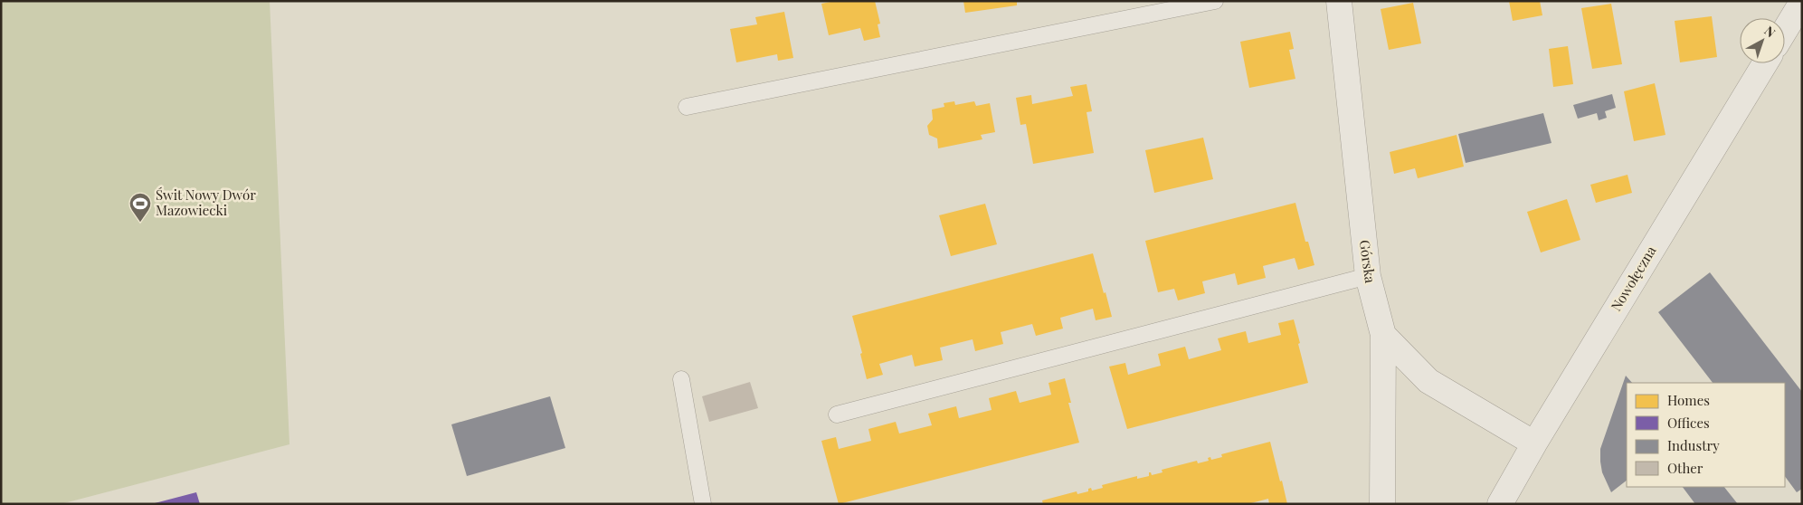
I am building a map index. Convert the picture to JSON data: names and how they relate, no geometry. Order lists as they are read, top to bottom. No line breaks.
{"streets":{"street":["Górska","Nowołęczna"]},"crossings":[["Górska","Nowołęczna"]],"places":{"sports":["Świt Nowy Dwór Mazowiecki"]},"legend":["Homes","Offices","Industry","Other"],"north":"top right"}
